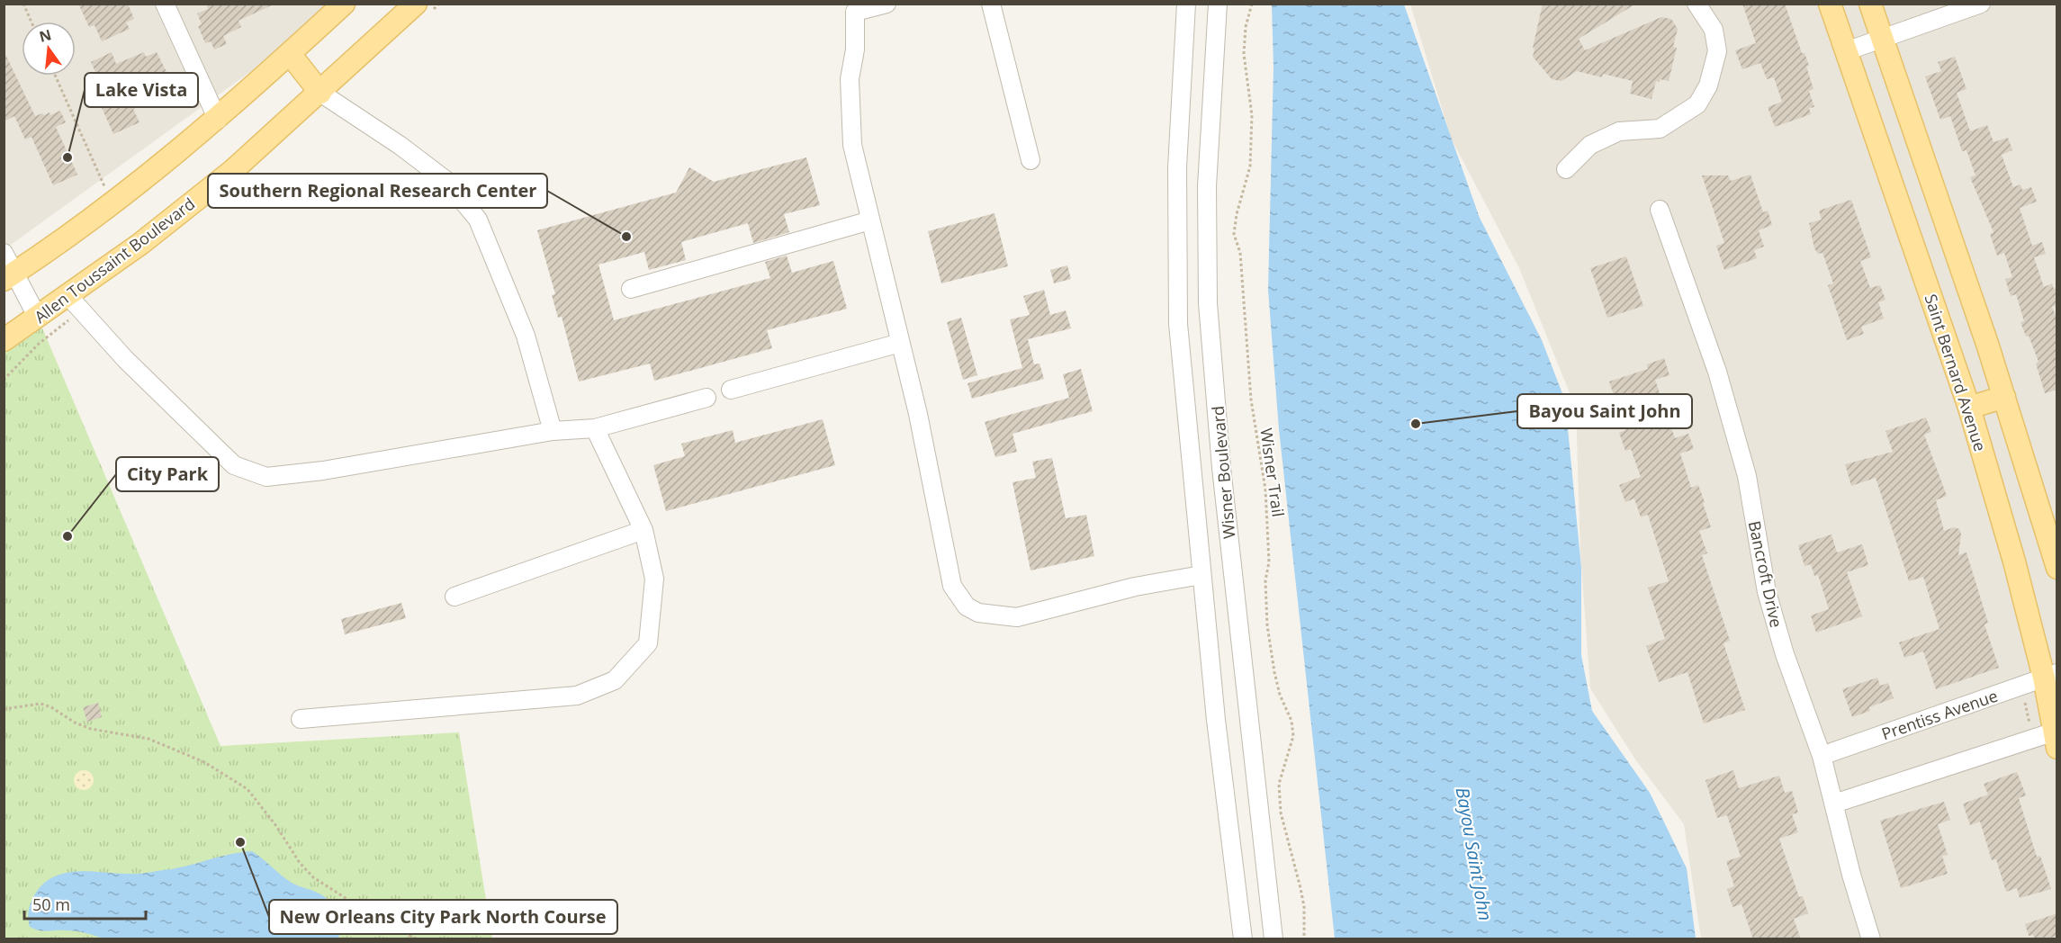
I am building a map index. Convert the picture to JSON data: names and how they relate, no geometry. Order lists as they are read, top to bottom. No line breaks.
{"streets":{"main road":["Allen Toussaint Boulevard","Saint Bernard Avenue"],"street":["Wisner Boulevard","Bancroft Drive","Prentiss Avenue"],"path":["Wisner Trail"]},"crossings":[["Saint Bernard Avenue","Prentiss Avenue"],["Bancroft Drive","Prentiss Avenue"]],"water":["Bayou Saint John"],"places":["Lake Vista","Southern Regional Research Center","Bayou Saint John","City Park","New Orleans City Park North Course"],"scale_bar":"50 m","north":"top"}
